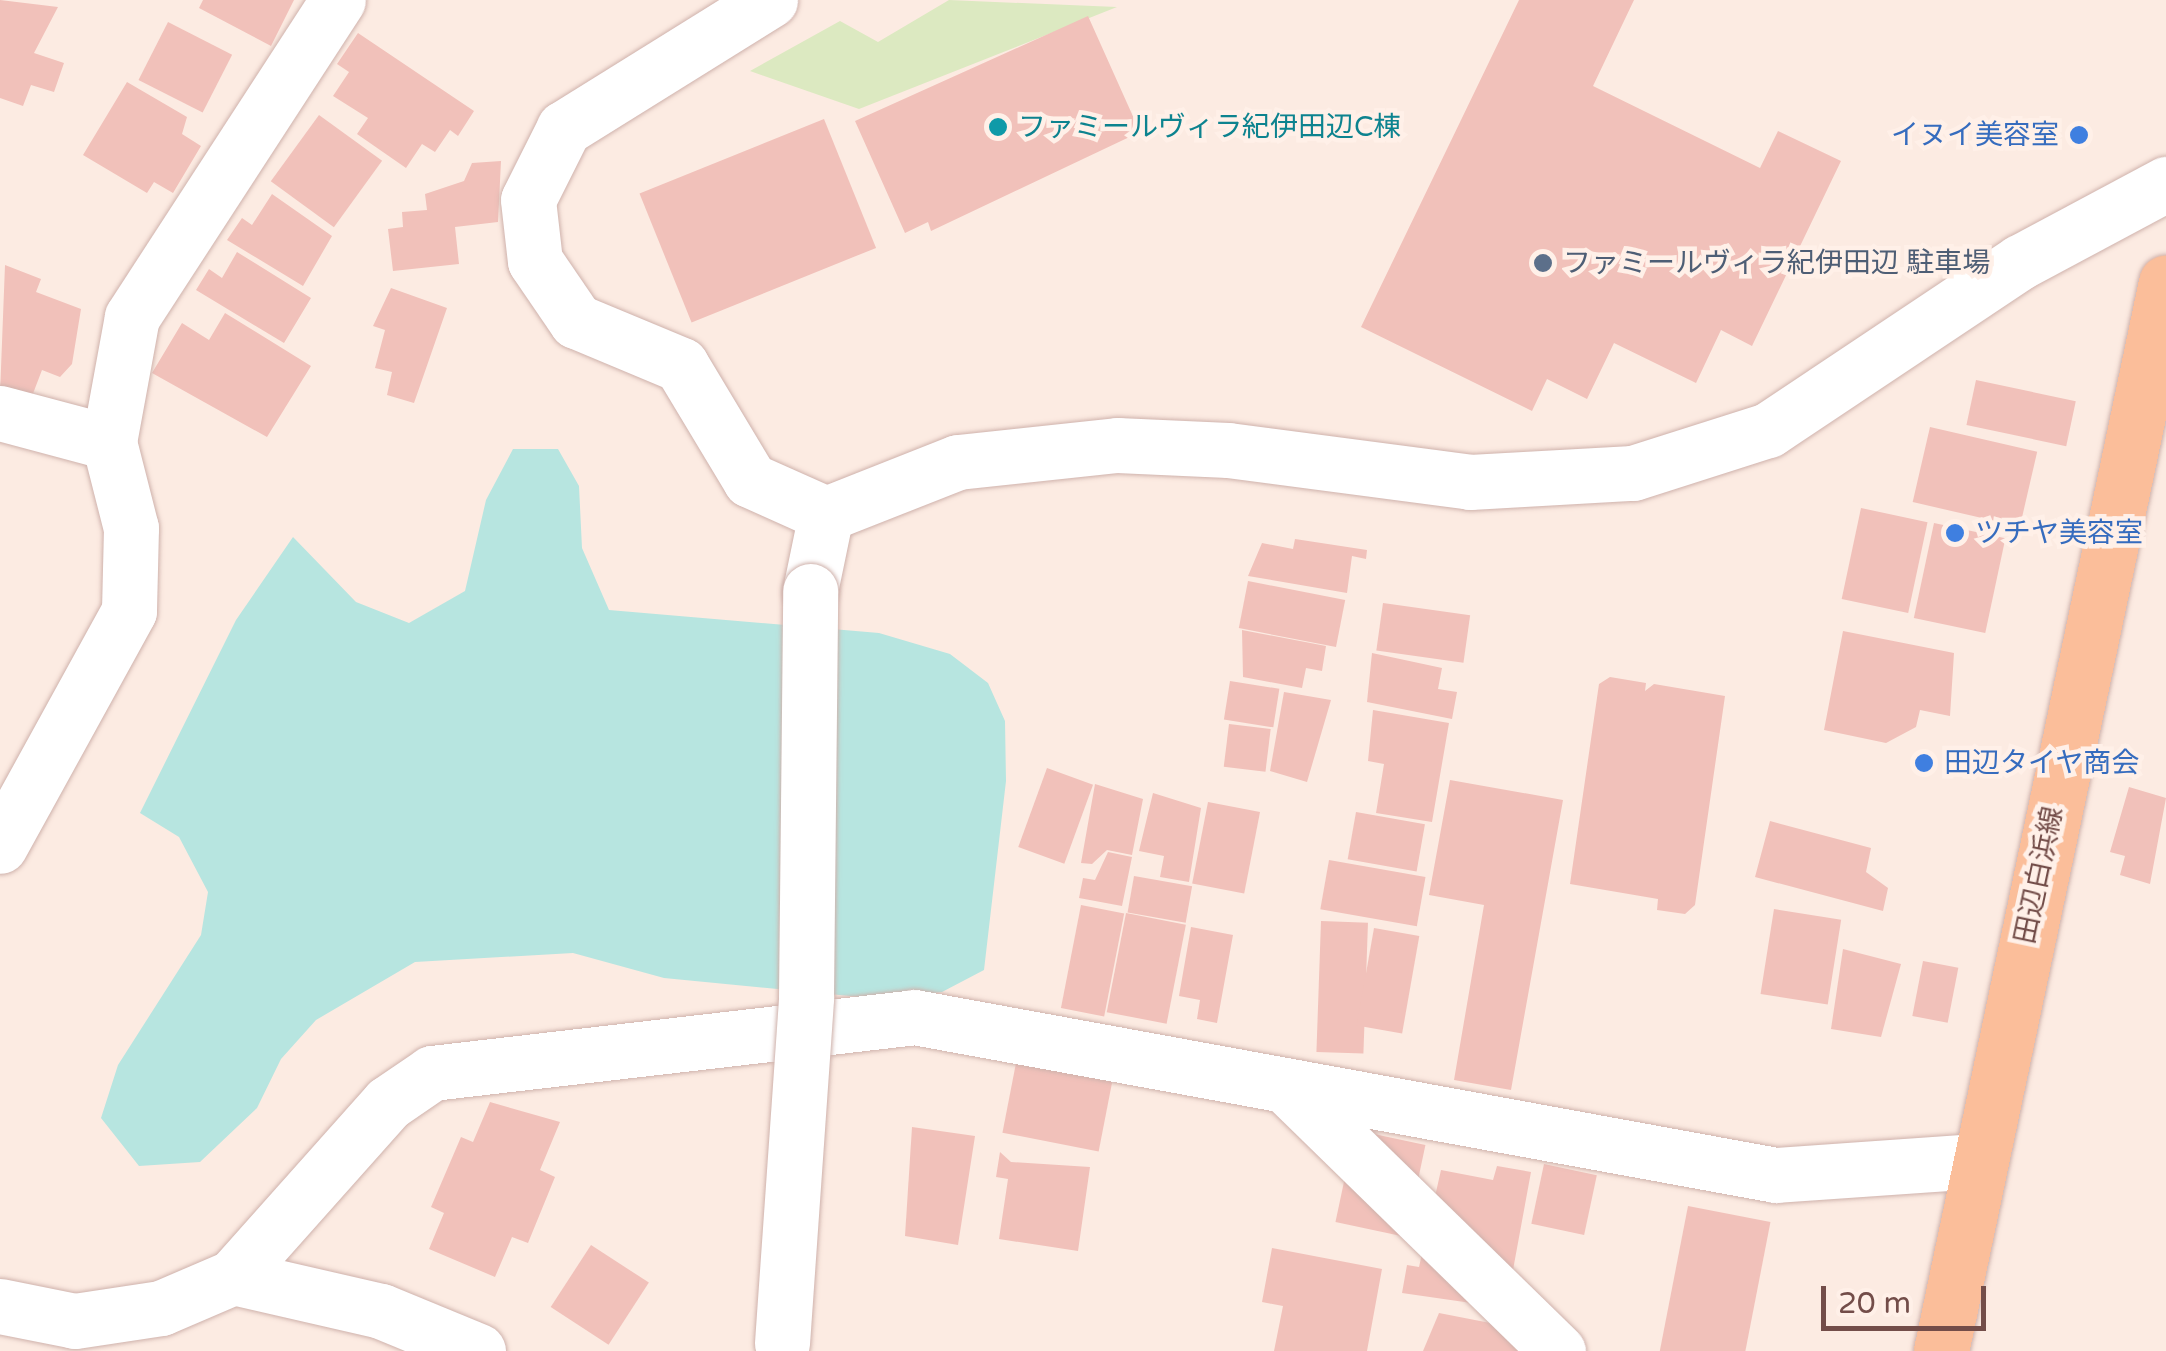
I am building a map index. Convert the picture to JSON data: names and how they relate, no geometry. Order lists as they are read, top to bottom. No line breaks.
{"streets":{"main road":["田辺白浜線"]},"places":["ファミールヴィラ紀伊田辺C棟","イヌイ美容室","ファミールヴィラ紀伊田辺 駐車場","ツチヤ美容室","田辺タイヤ商会"],"scale_bar":"20 m"}
